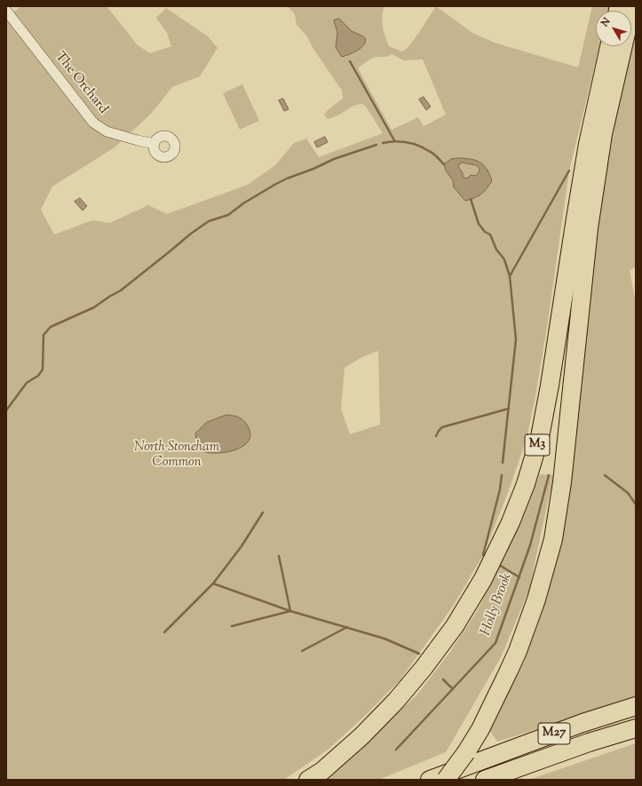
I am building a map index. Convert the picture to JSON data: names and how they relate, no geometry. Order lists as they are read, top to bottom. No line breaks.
{"streets":{"highway":["M3","M27"],"street":["The Orchard"]},"water":["Holly Brook"],"parks":["North Stoneham Common"],"north":"top left"}
